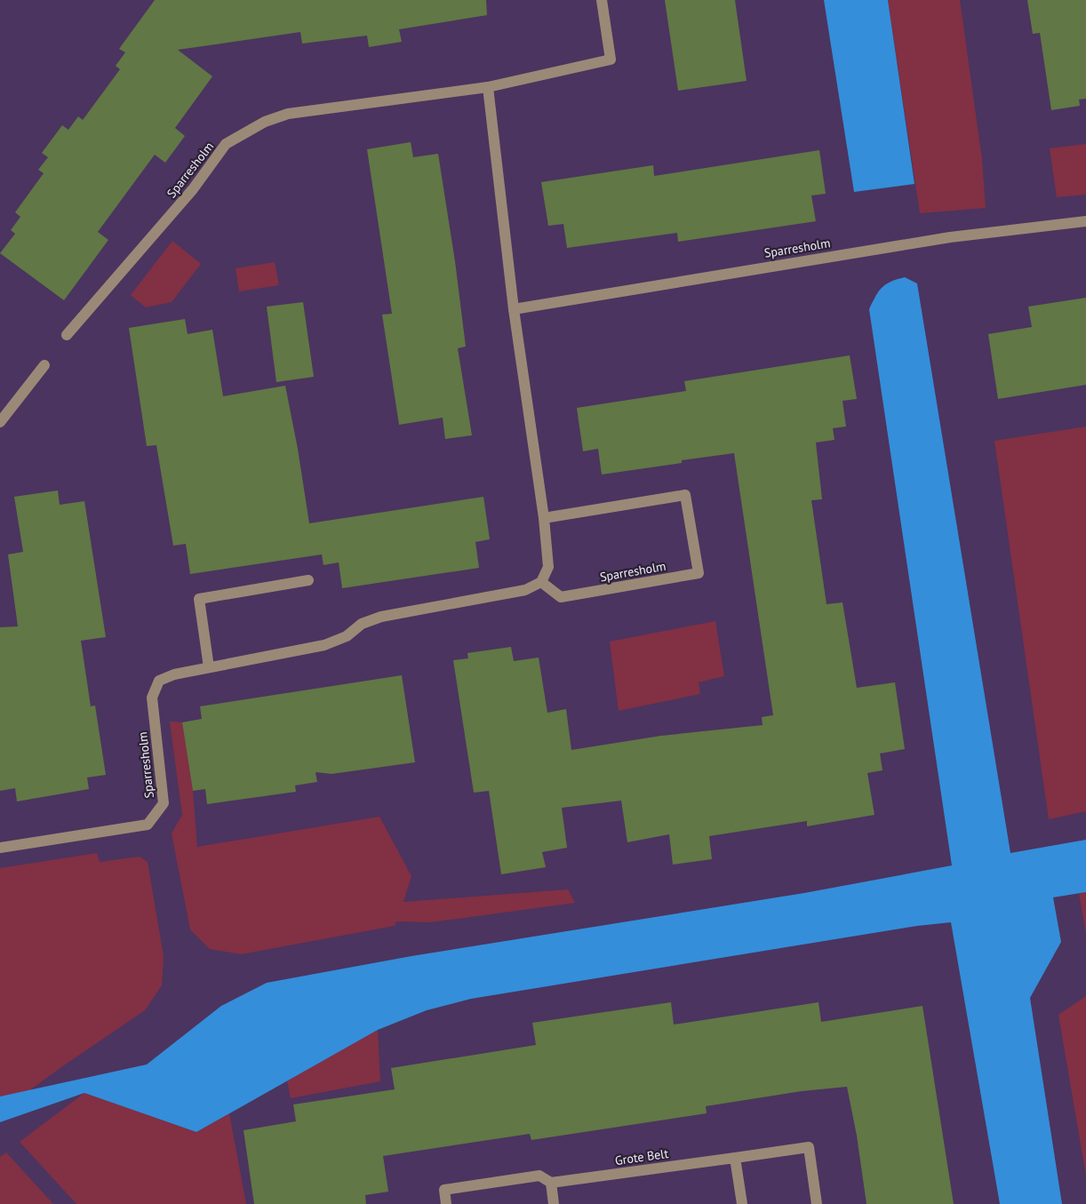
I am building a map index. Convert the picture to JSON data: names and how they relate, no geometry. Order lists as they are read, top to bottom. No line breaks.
{"streets":{"street":["Sparresholm","Grote Belt"]}}
